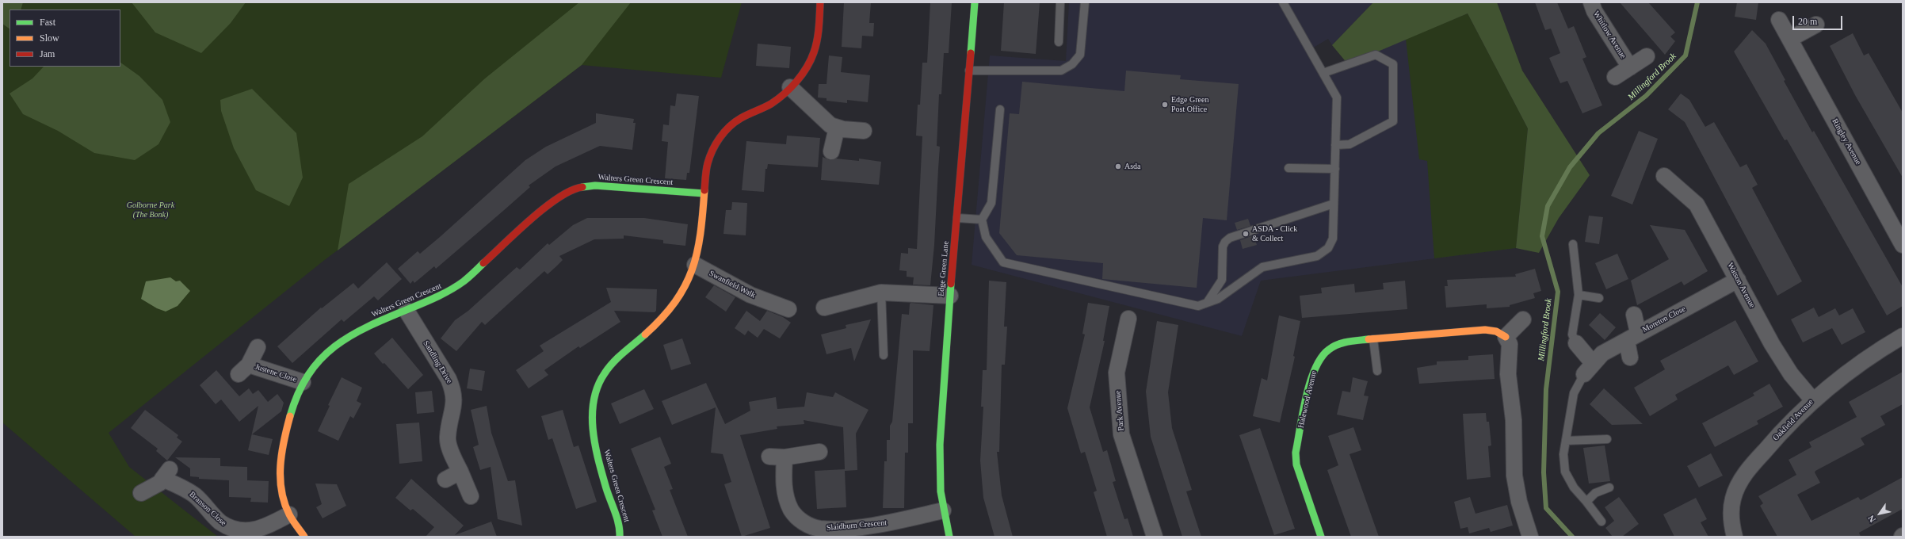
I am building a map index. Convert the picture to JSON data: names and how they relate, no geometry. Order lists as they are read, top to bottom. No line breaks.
{"streets":{"street":["Whitlow Avenue","Ringley Avenue","Walters Green Crescent","Edge Green Lane","Swanfield Walk","Watson Avenue","Moreton Close","Sandling Drive","Justene Close","Halewood Avenue","Park Avenue","Oakfield Avenue","Branson Close","Slaidburn Crescent"]},"crossings":[["Walters Green Crescent","Swanfield Walk"],["Walters Green Crescent","Sandling Drive"],["Walters Green Crescent","Justene Close"],["Walters Green Crescent","Branson Close"],["Edge Green Lane","Slaidburn Crescent"],["Watson Avenue","Moreton Close"],["Watson Avenue","Oakfield Avenue"]],"water":["Millingford Brook"],"parks":["Golborne Park (The Bonk)"],"places":["Edge Green Post Office","Asda","ASDA - Click & Collect"],"legend":["Fast","Slow","Jam"],"scale_bar":"20 m","north":"bottom left"}
